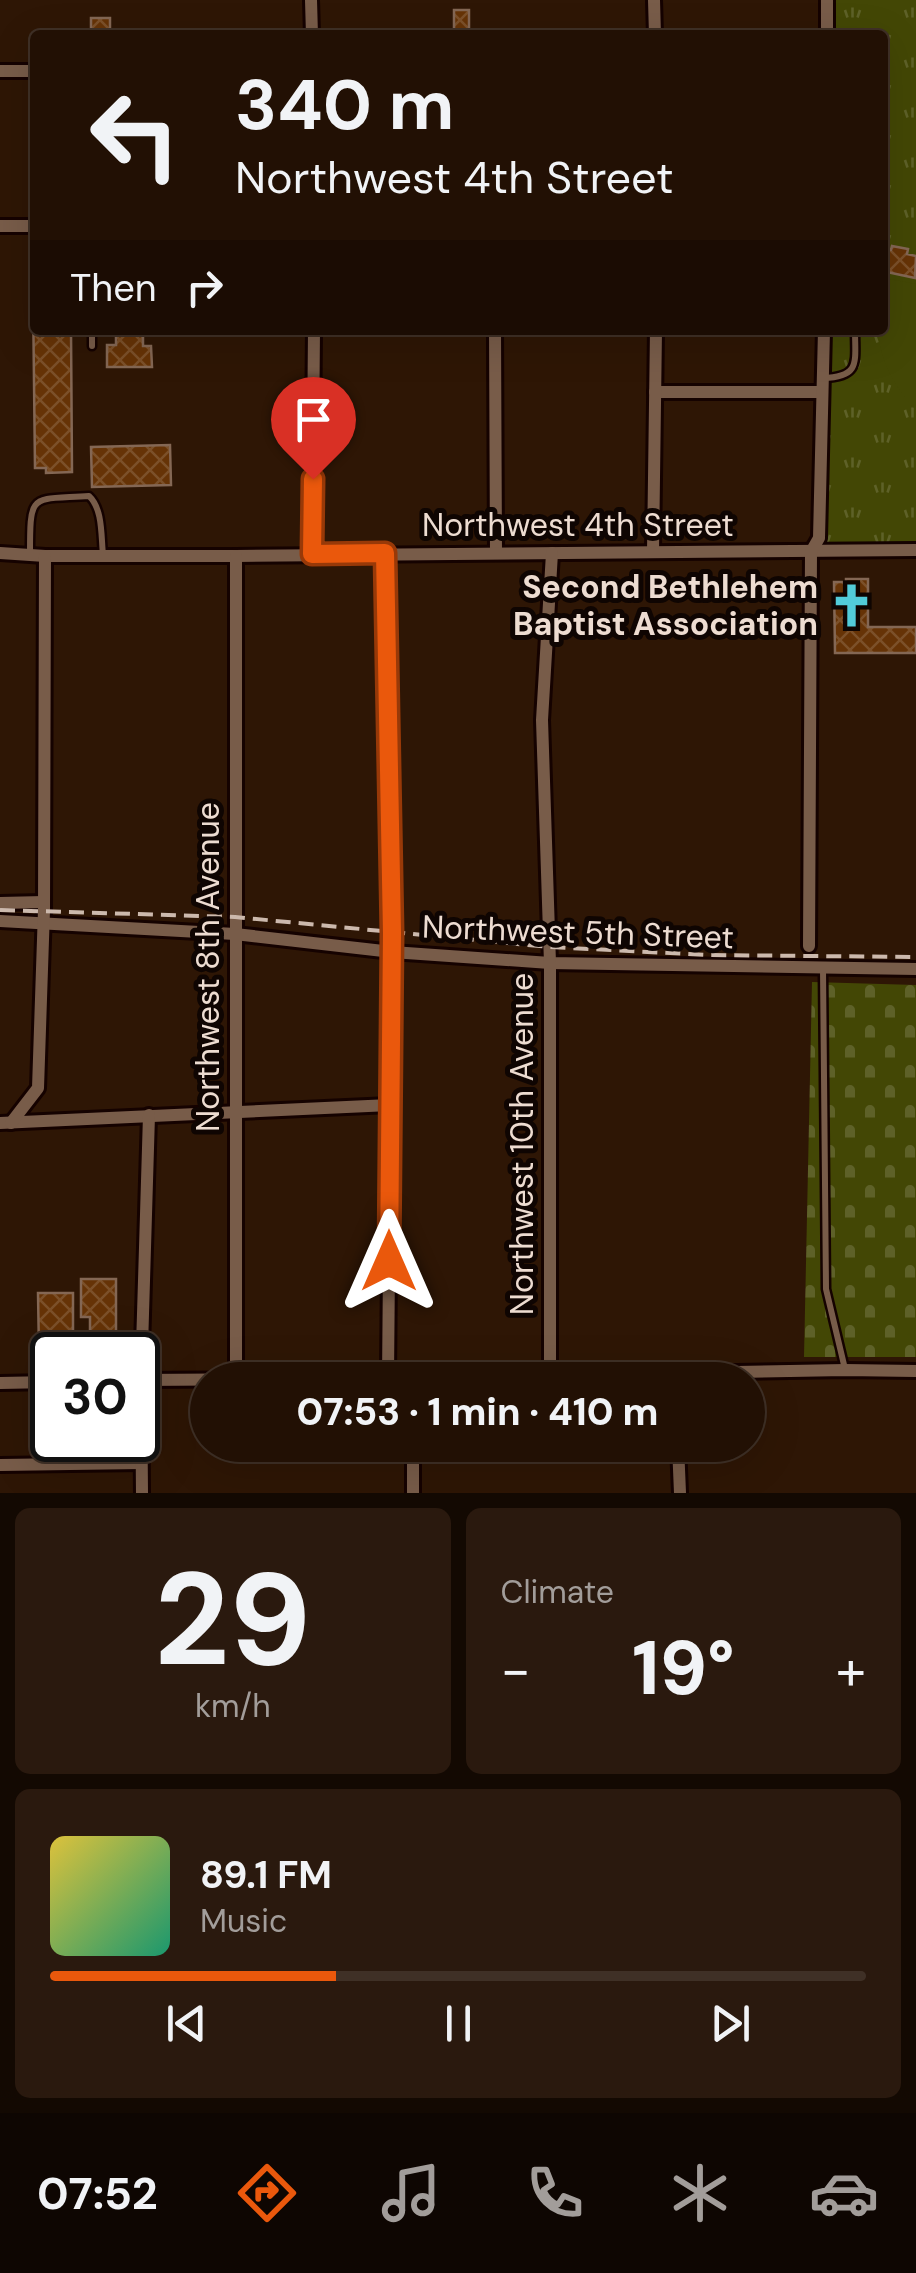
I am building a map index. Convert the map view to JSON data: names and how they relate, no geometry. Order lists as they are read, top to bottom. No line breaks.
{"streets":{"street":["Northwest 4th Street","Northwest 5th Street","Northwest 8th Avenue","Northwest 10th Avenue"]},"crossings":[["Northwest 4th Street","Northwest 8th Avenue"],["Northwest 4th Street","Northwest 10th Avenue"],["Northwest 5th Street","Northwest 8th Avenue"],["Northwest 5th Street","Northwest 10th Avenue"]],"places":{"church":["Second Bethlehem Baptist Association"]},"page":{"turn":["340 m","Northwest 4th Street"],"then":"Then","limit":"30","trip":"07:53 · 1 min · 410 m","tile":[["29","km/h"],"Climate"],"heat":["−","19°","+"],"song":["89.1 FM","Music"],"tabs":"07:52"}}
